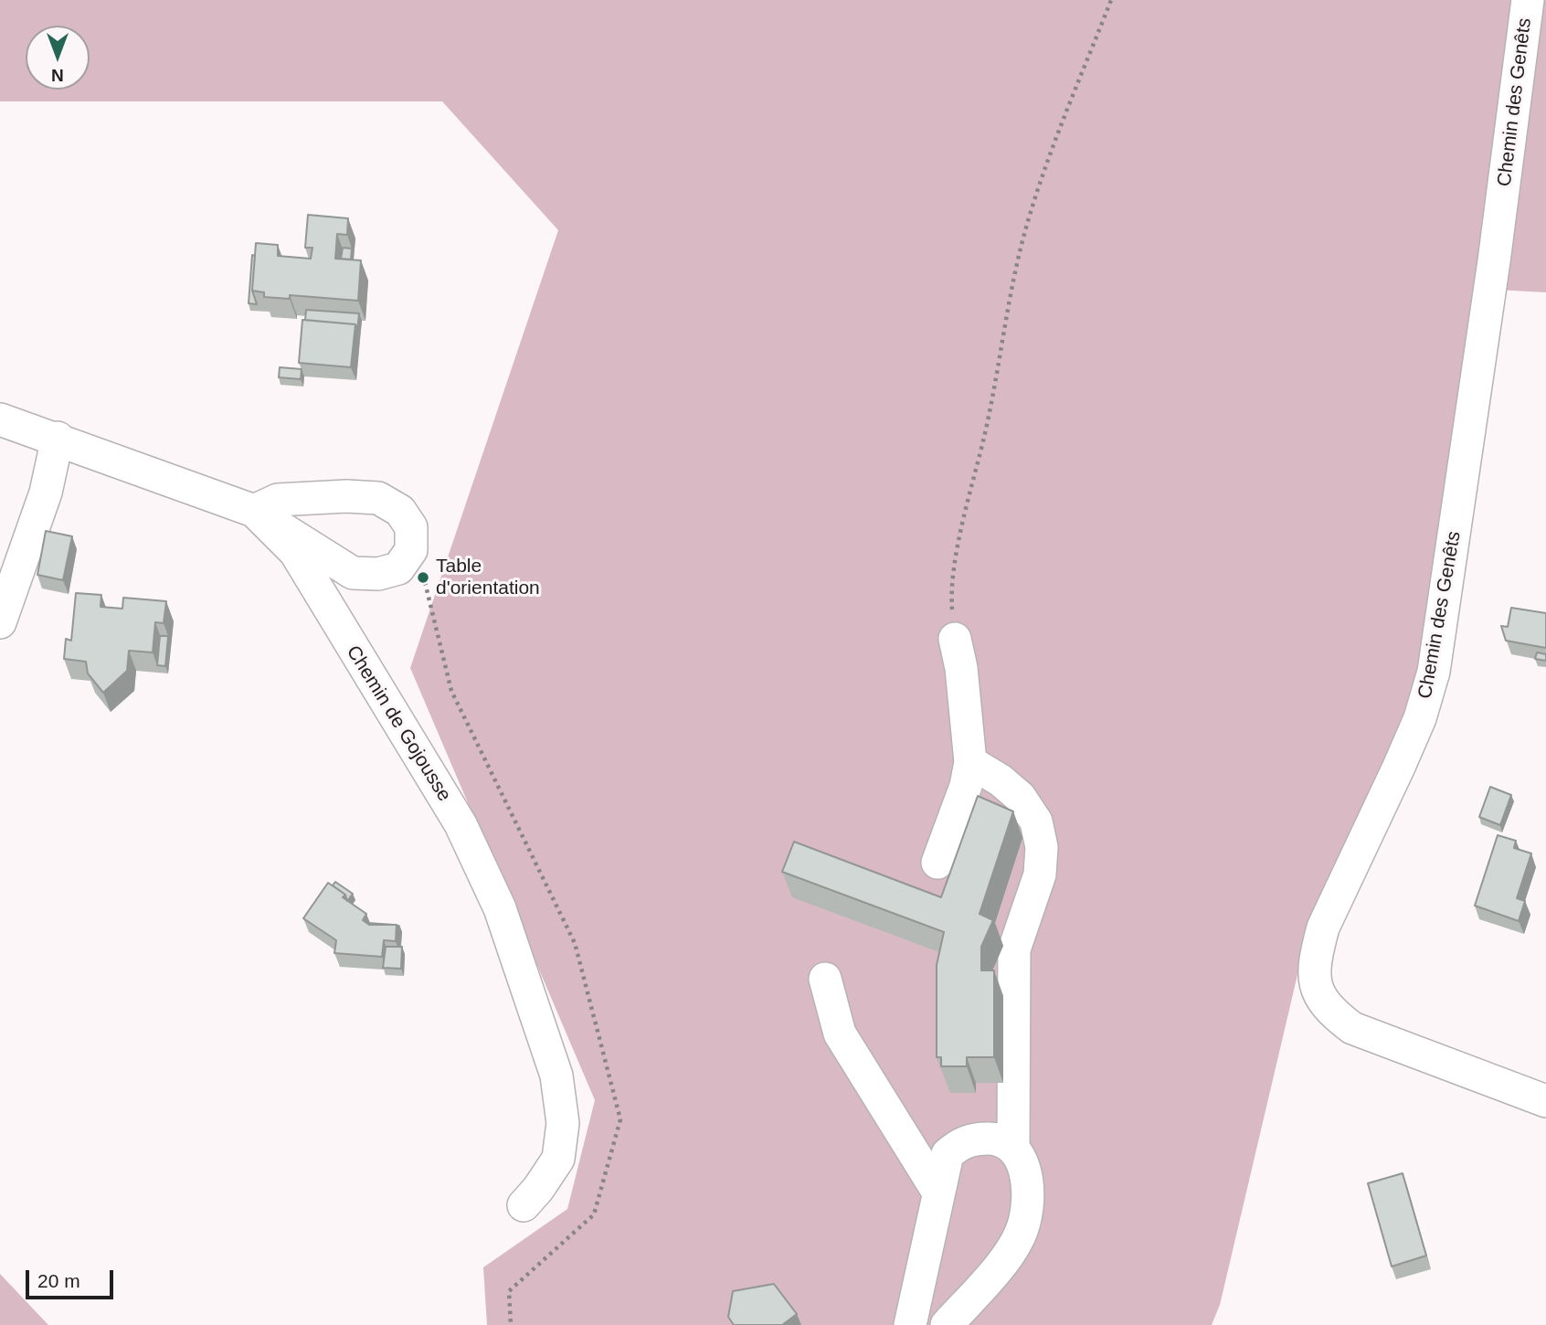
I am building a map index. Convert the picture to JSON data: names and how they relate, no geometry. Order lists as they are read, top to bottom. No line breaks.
{"streets":{"street":["Chemin des Genêts","Chemin de Gojousse"]},"places":["Table d'orientation"],"scale_bar":"20 m","north":"bottom"}
